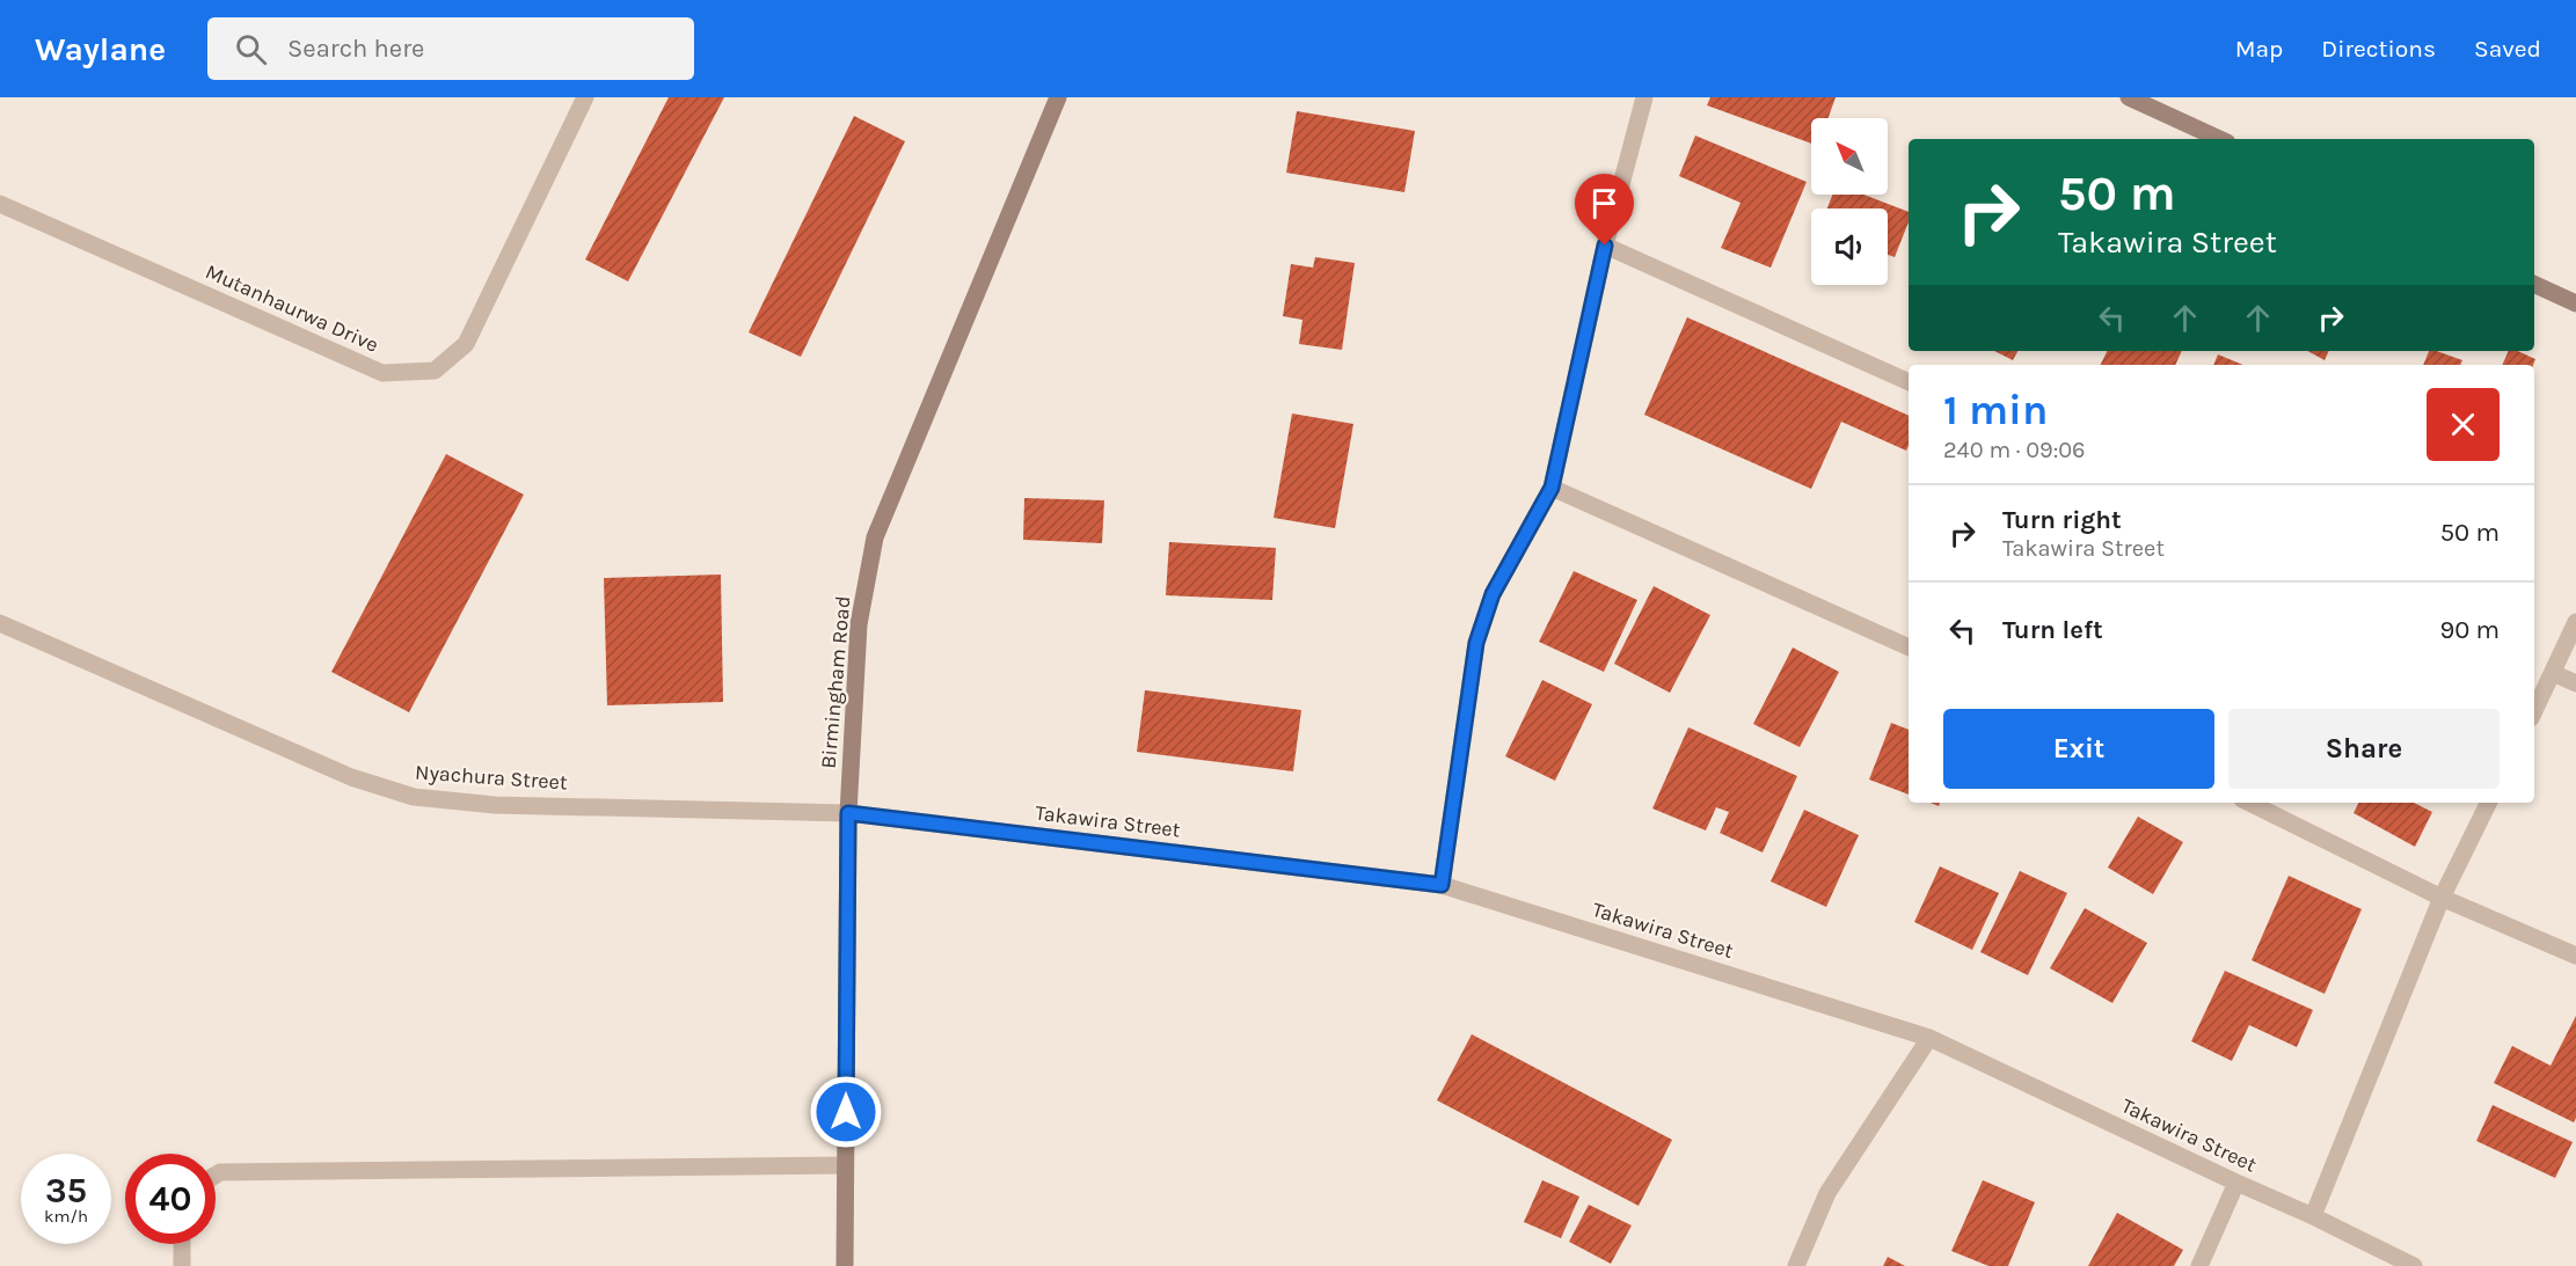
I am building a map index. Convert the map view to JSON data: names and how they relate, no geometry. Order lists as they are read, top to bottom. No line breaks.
{"streets":{"street":["Mutanhaurwa Drive","Birmingham Road","Nyachura Street","Takawira Street"]},"crossings":[["Birmingham Road","Nyachura Street"],["Birmingham Road","Takawira Street"],["Nyachura Street","Takawira Street"]],"north":"top left","page":{"header":"Waylane","search":"Search here","nav":["Map","Directions","Saved"],"turn":["50 m","Takawira Street"],"heading":["1 min","240 m · 09:06"],"list":[{"name":"Turn right","note":"Takawira Street","value":"50 m"},{"name":"Turn left","value":"90 m"}],"buttons":["Exit","Share"],"speed":"35 km/h","limit":"40"}}
